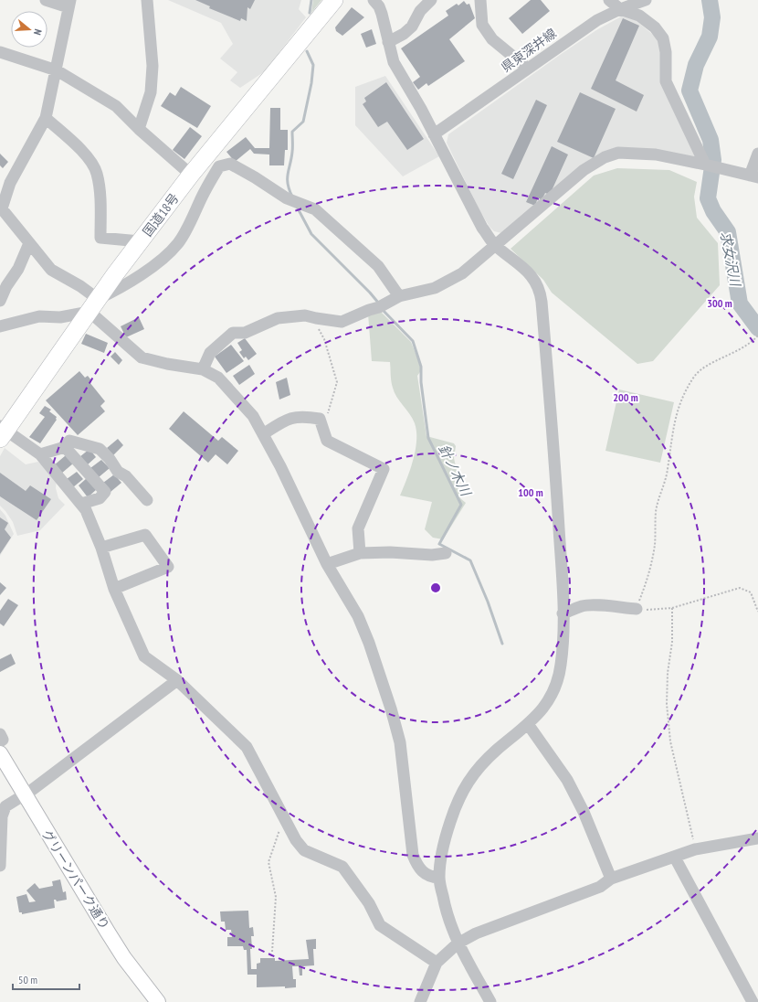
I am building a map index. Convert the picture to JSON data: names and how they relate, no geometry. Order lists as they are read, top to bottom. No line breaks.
{"streets":{"highway":["国道18号"],"main road":["グリーンパーク通り"],"street":["県東深井線"]},"water":["求女沢川","針ノ木川"],"scale_bar":"50 m","north":"right","rings":["300 m","200 m","100 m"]}
